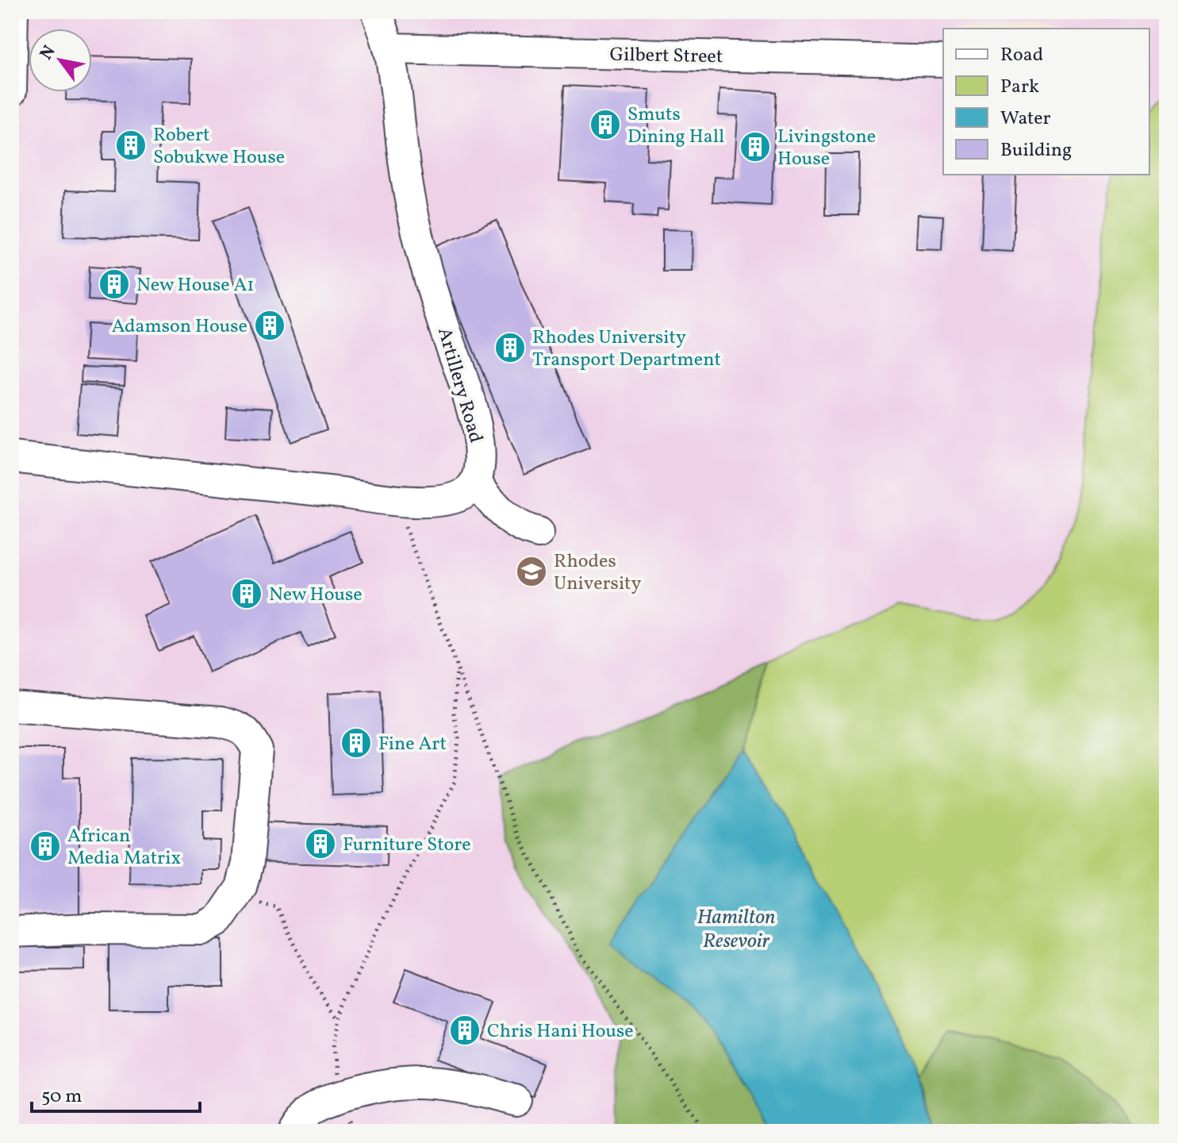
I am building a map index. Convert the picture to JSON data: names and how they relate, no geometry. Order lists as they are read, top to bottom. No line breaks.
{"streets":{"street":["Gilbert Street","Artillery Road"]},"crossings":[["Gilbert Street","Artillery Road"]],"water":["Hamilton Resevoir"],"places":{"building":["Smuts Dining Hall","Robert Sobukwe House","Livingstone House","New House A1","Adamson House","Rhodes University Transport Department","New House","Fine Art","Furniture Store","African Media Matrix","Chris Hani House"],"school or university":["Rhodes University"]},"legend":["Road","Park","Water","Building"],"scale_bar":"50 m","north":"top left"}
